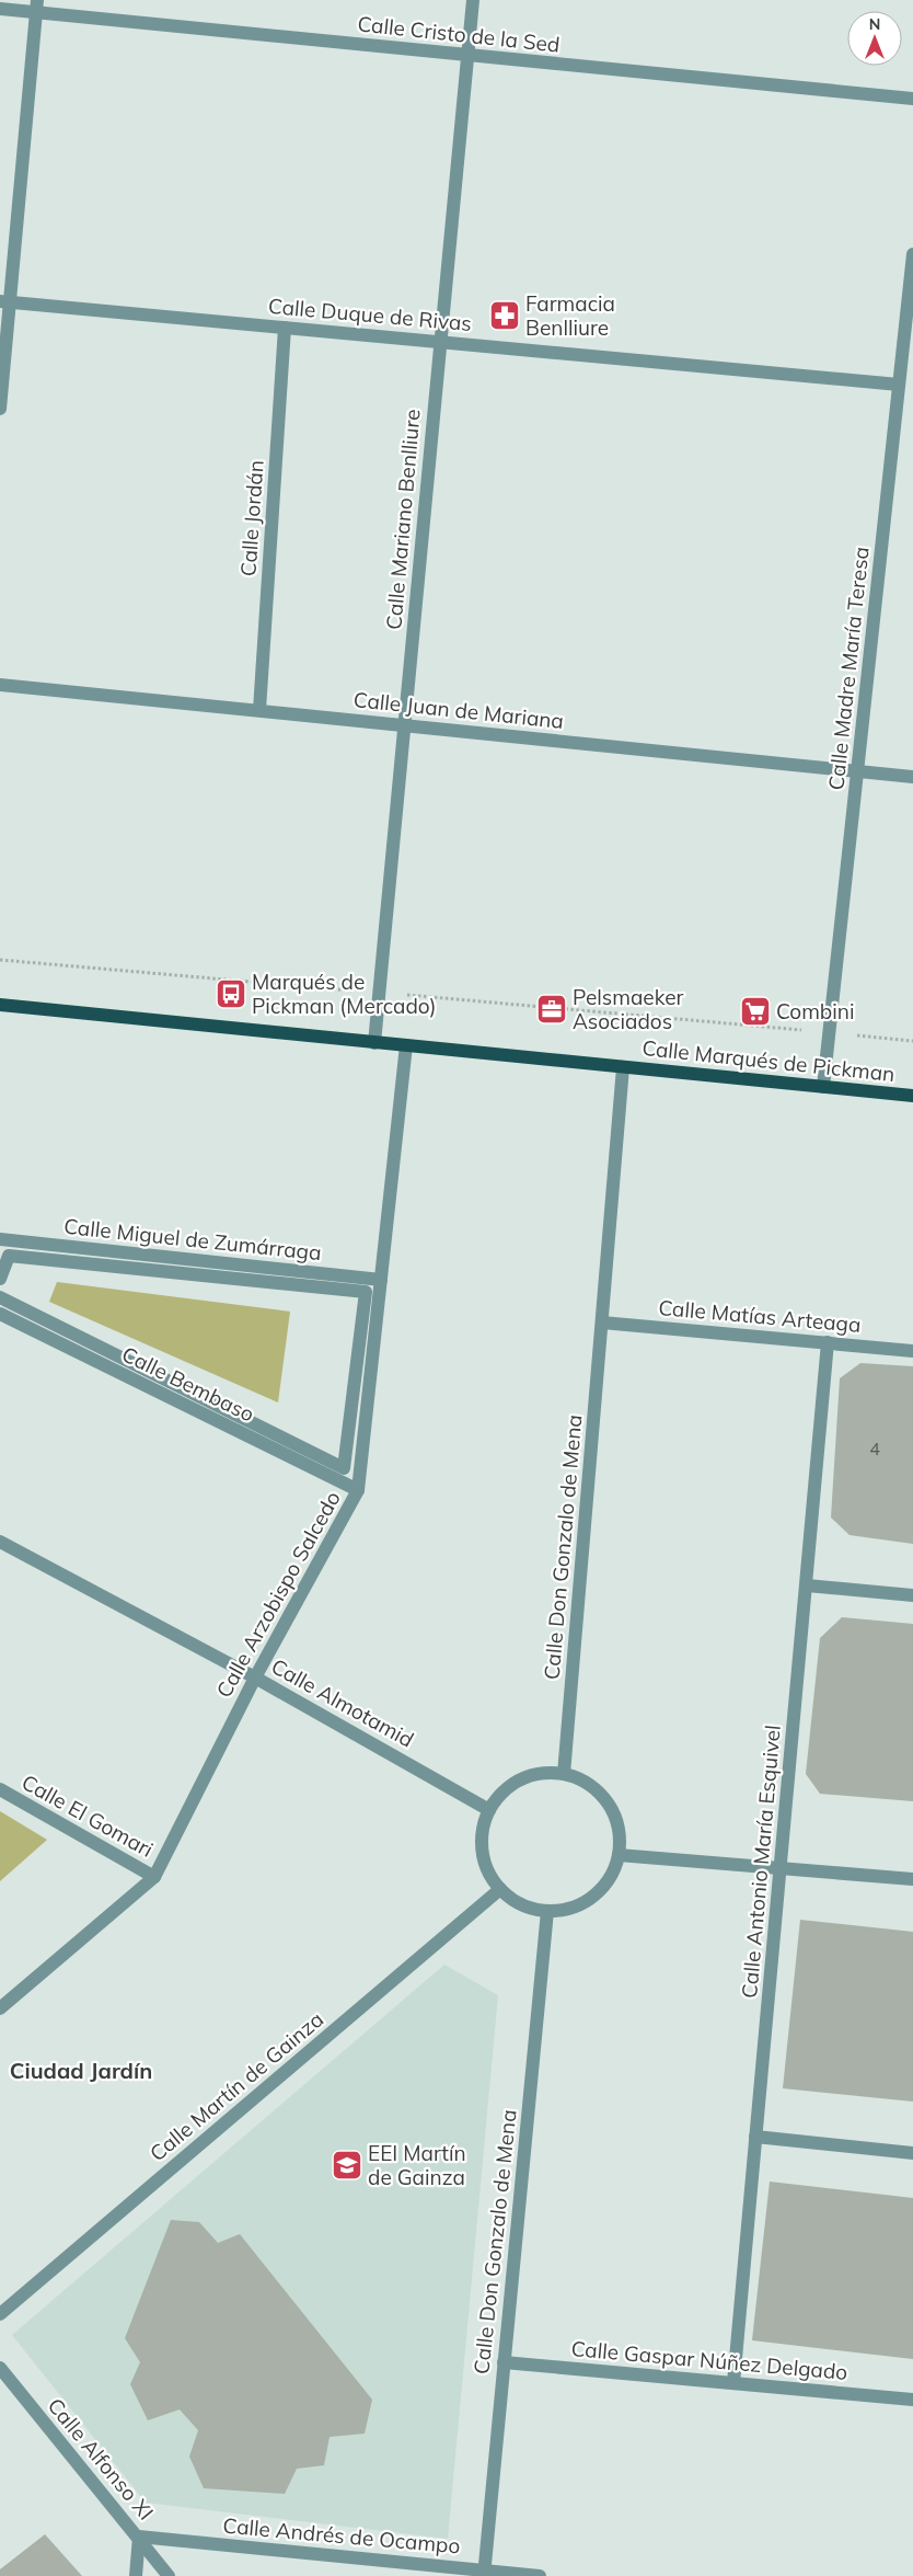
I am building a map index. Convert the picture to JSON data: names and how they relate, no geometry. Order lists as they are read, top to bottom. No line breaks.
{"streets":{"main road":["Calle Marqués de Pickman"],"street":["Calle Cristo de la Sed","Calle Duque de Rivas","Calle Jordán","Calle Mariano Benlliure","Calle Madre María Teresa","Calle Juan de Mariana","Calle Miguel de Zumárraga","Calle Matías Arteaga","Calle Bembaso","Calle Don Gonzalo de Mena","Calle Arzobispo Salcedo","Calle Almotamid","Calle El Gomari","Calle Antonio María Esquivel","Calle Martín de Gainza","Calle Gaspar Núñez Delgado","Calle Alfonso XI","Calle Andrés de Ocampo"]},"crossings":[["Calle Cristo de la Sed","Calle Mariano Benlliure"],["Calle Duque de Rivas","Calle Jordán"],["Calle Duque de Rivas","Calle Mariano Benlliure"],["Calle Duque de Rivas","Calle Madre María Teresa"],["Calle Jordán","Calle Juan de Mariana"],["Calle Mariano Benlliure","Calle Juan de Mariana"],["Calle Mariano Benlliure","Calle Marqués de Pickman"],["Calle Madre María Teresa","Calle Juan de Mariana"],["Calle Madre María Teresa","Calle Marqués de Pickman"],["Calle Marqués de Pickman","Calle Don Gonzalo de Mena"],["Calle Marqués de Pickman","Calle Arzobispo Salcedo"],["Calle Miguel de Zumárraga","Calle Arzobispo Salcedo"],["Calle Matías Arteaga","Calle Don Gonzalo de Mena"],["Calle Matías Arteaga","Calle Antonio María Esquivel"],["Calle Bembaso","Calle Arzobispo Salcedo"],["Calle Don Gonzalo de Mena","Calle Almotamid"],["Calle Don Gonzalo de Mena","Calle Martín de Gainza"],["Calle Don Gonzalo de Mena","Calle Gaspar Núñez Delgado"],["Calle Don Gonzalo de Mena","Calle Andrés de Ocampo"],["Calle Arzobispo Salcedo","Calle Almotamid"],["Calle Arzobispo Salcedo","Calle El Gomari"],["Calle Almotamid","Calle Martín de Gainza"],["Calle Antonio María Esquivel","Calle Gaspar Núñez Delgado"],["Calle Alfonso XI","Calle Andrés de Ocampo"]],"districts":["Ciudad Jardín"],"places":{"pharmacy":["Farmacia Benlliure"],"bus stop":["Marqués de Pickman (Mercado)"],"office":["Pelsmaeker Asociados"],"supermarket":["Combini"],"school or university":["EEI Martín de Gainza"]},"house_numbers":["4"],"north":"top"}
